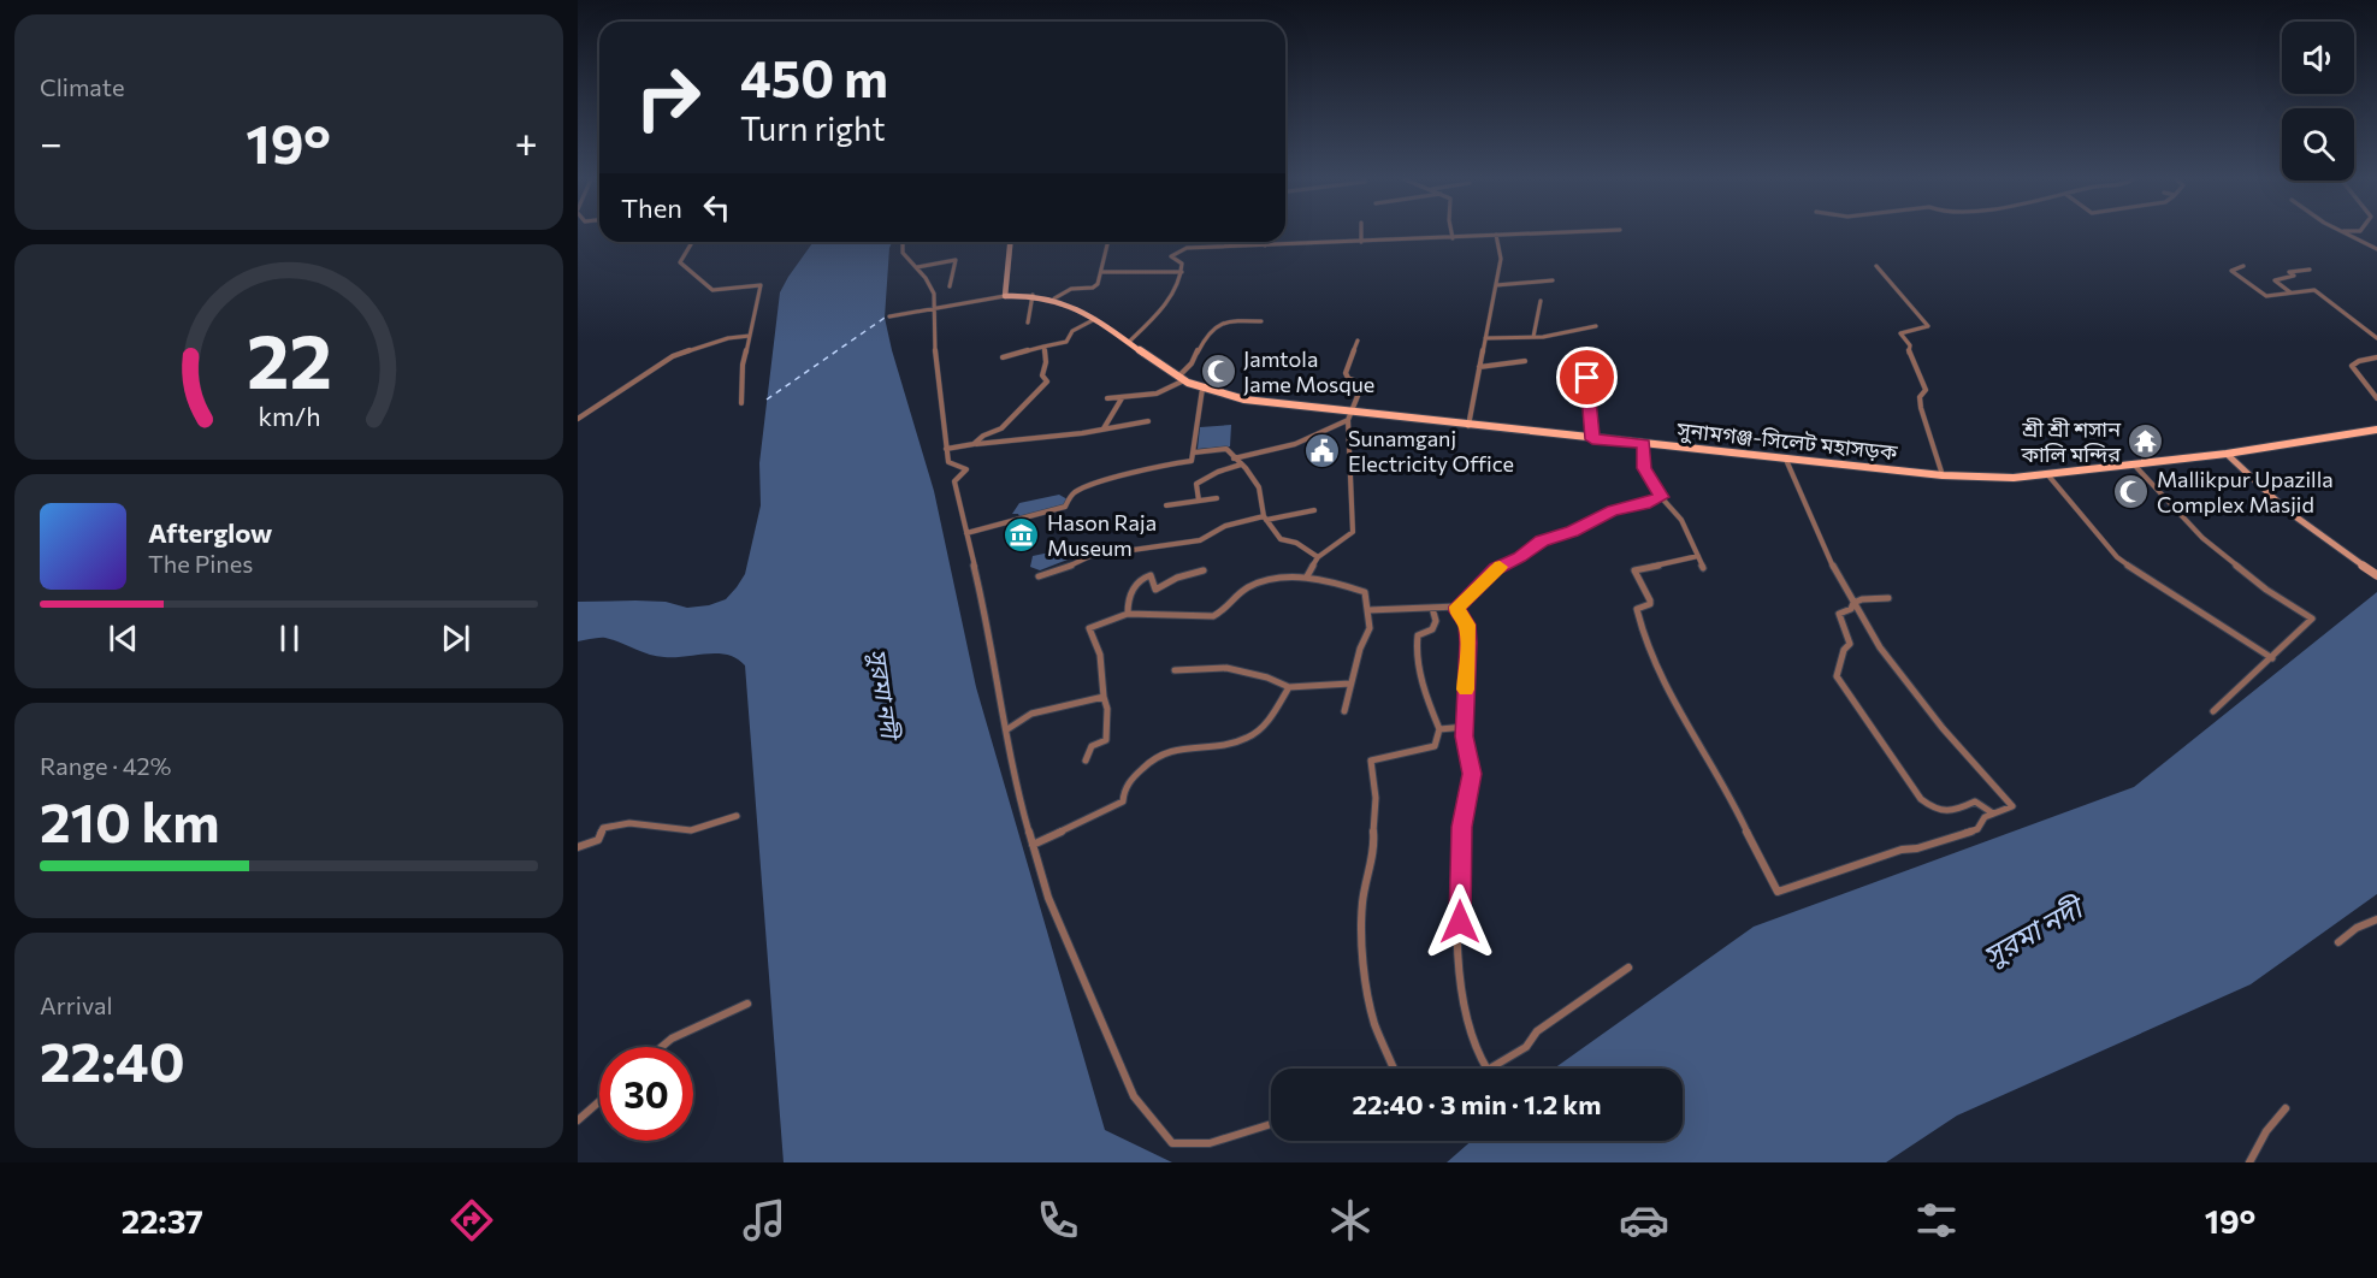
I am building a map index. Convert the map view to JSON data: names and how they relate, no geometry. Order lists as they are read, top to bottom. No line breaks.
{"streets":{"main road":["সুনামগঞ্জ-সিলেট মহাসড়ক"]},"water":["সুরমা নদী"],"places":{"mosque":["Jamtola Jame Mosque","Mallikpur Upazilla Complex Masjid"],"temple":["শ্রী শ্রী শসান কালি মন্দির"],"public building":["Sunamganj Electricity Office"],"museum":["Hason Raja Museum"]},"page":{"tile":["Climate",["Range · 42%","210 km"],["Arrival","22:40"]],"turn":["450 m","Turn right"],"heat":["−","19°","+"],"then":"Then","song":["Afterglow","The Pines"],"limit":"30","trip":"22:40 · 3 min · 1.2 km","tabs":["22:37","19°"],"gauge":["22","km/h"]}}
